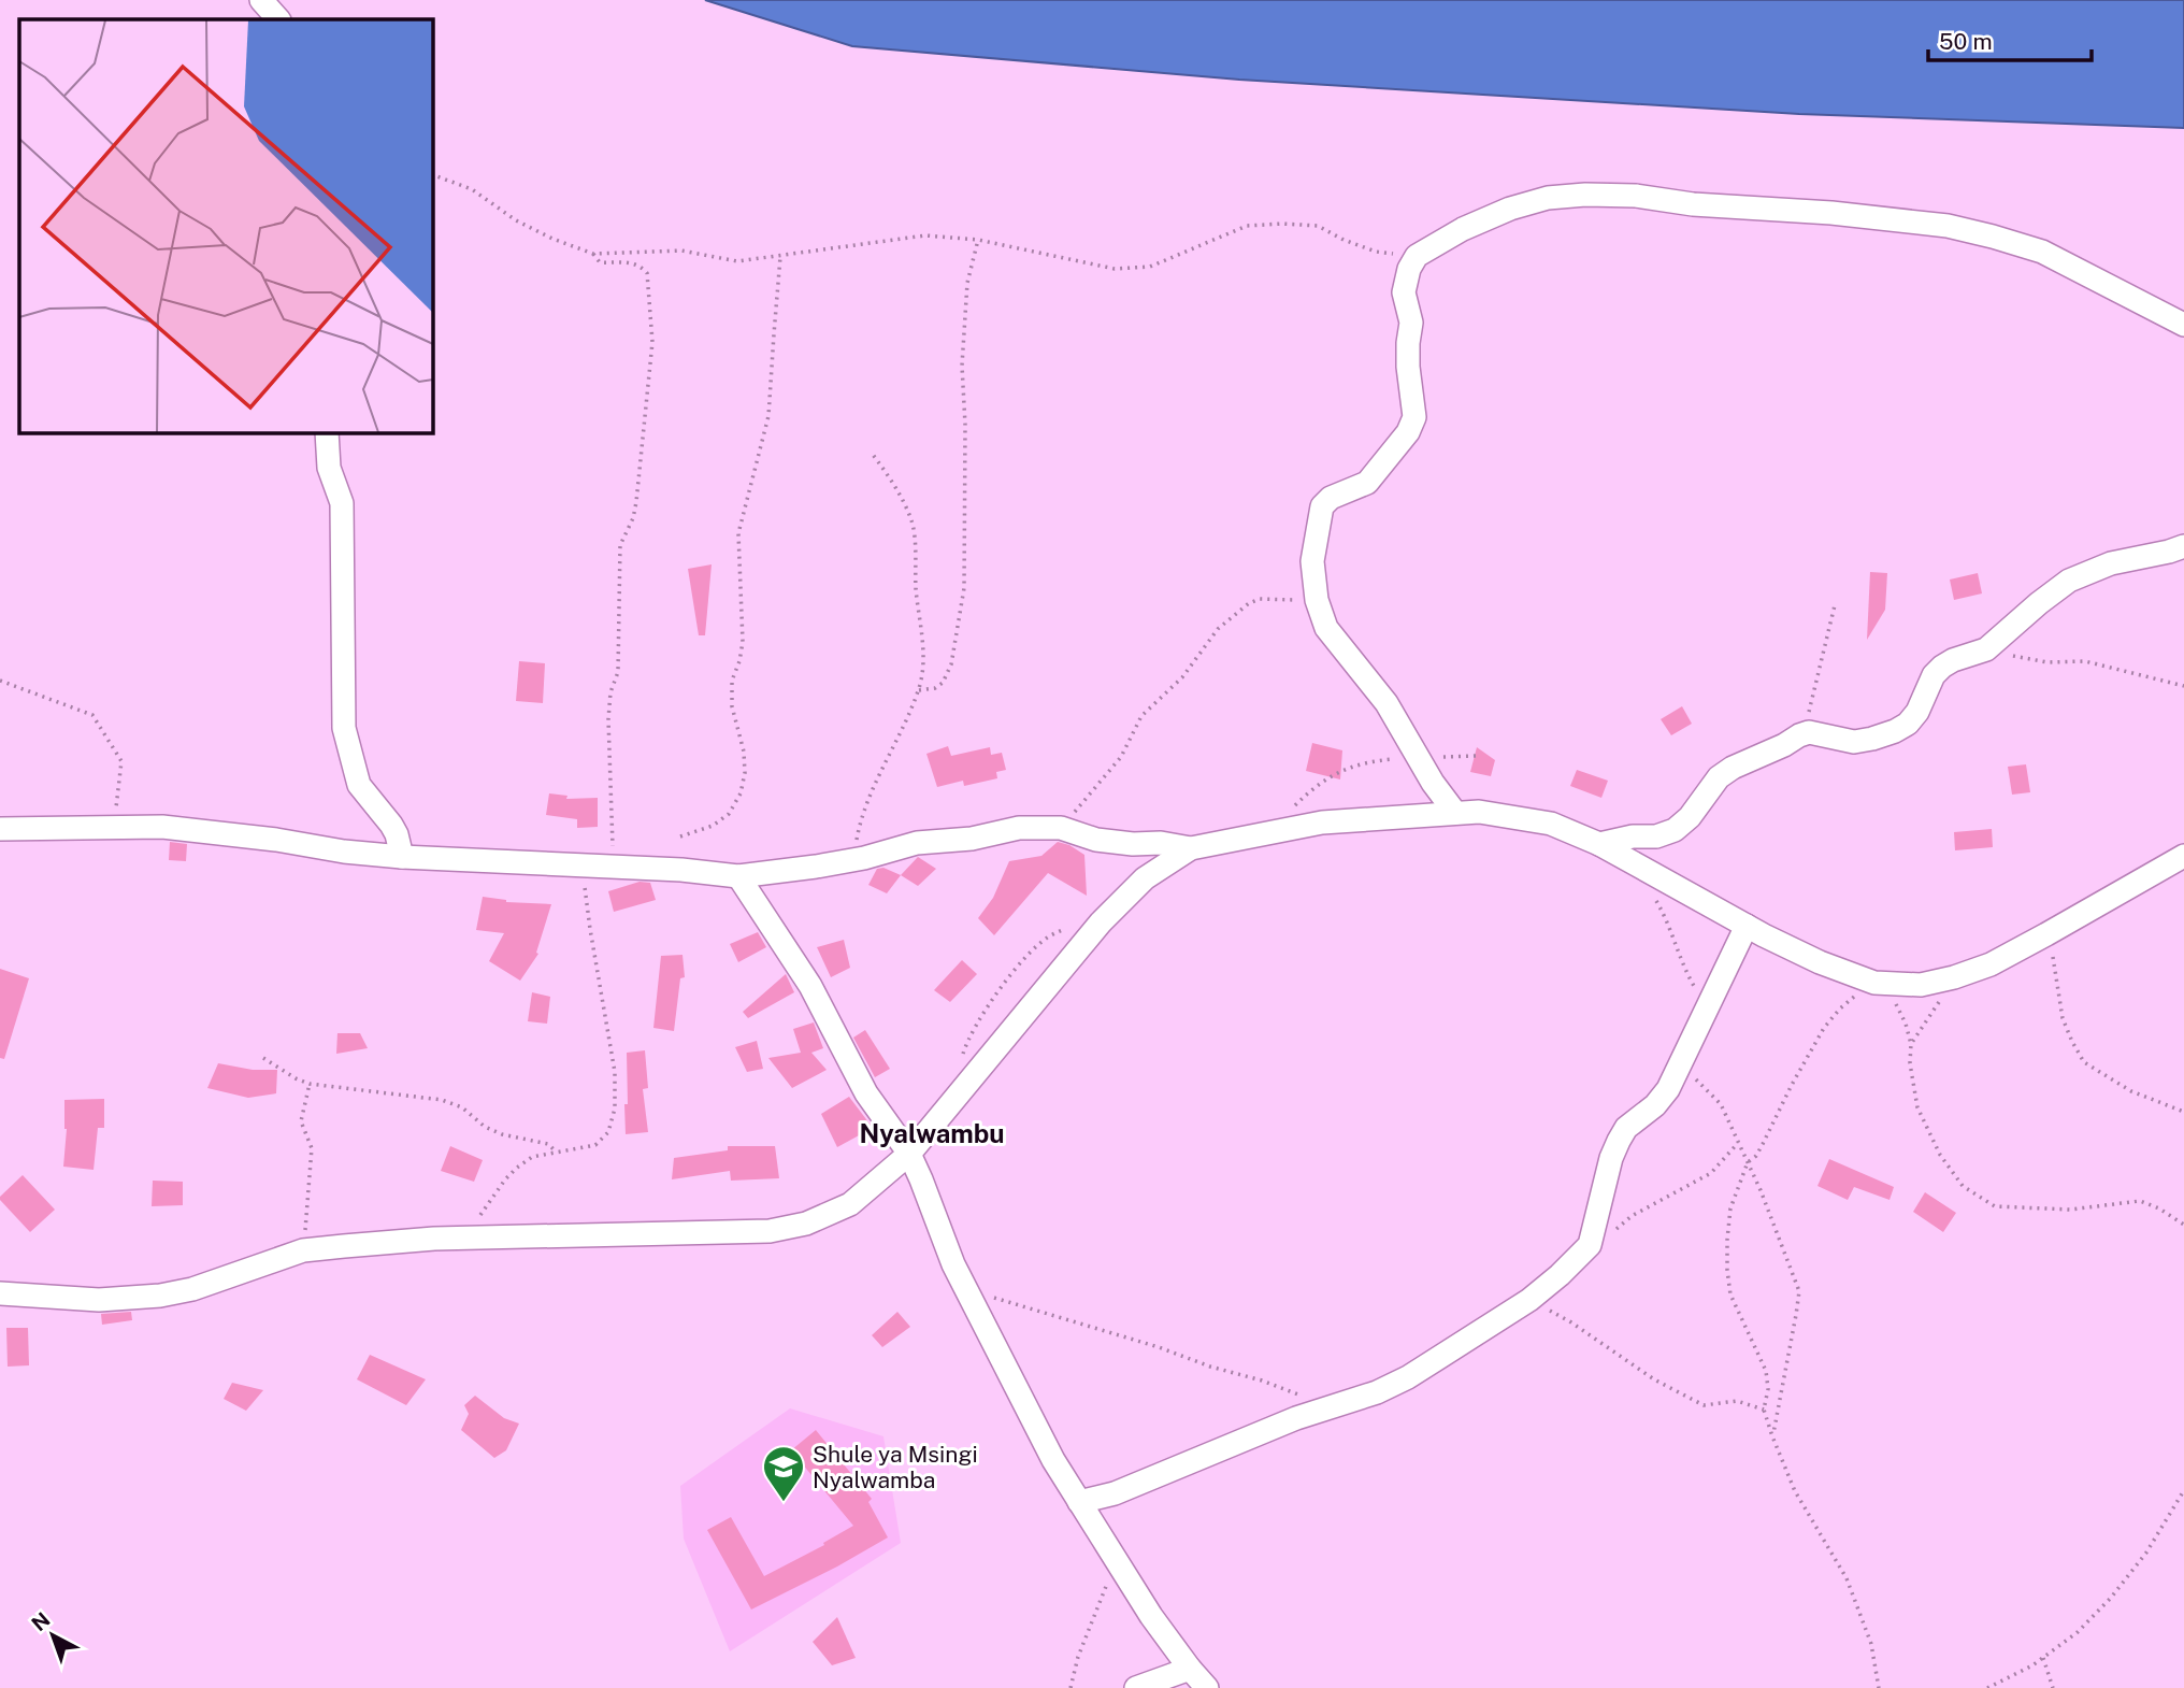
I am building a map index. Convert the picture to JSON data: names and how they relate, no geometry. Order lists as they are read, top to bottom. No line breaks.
{"districts":["Nyalwambu"],"places":{"school or university":["Shule ya Msingi Nyalwamba"]},"scale_bar":"50 m","north":"top left"}
